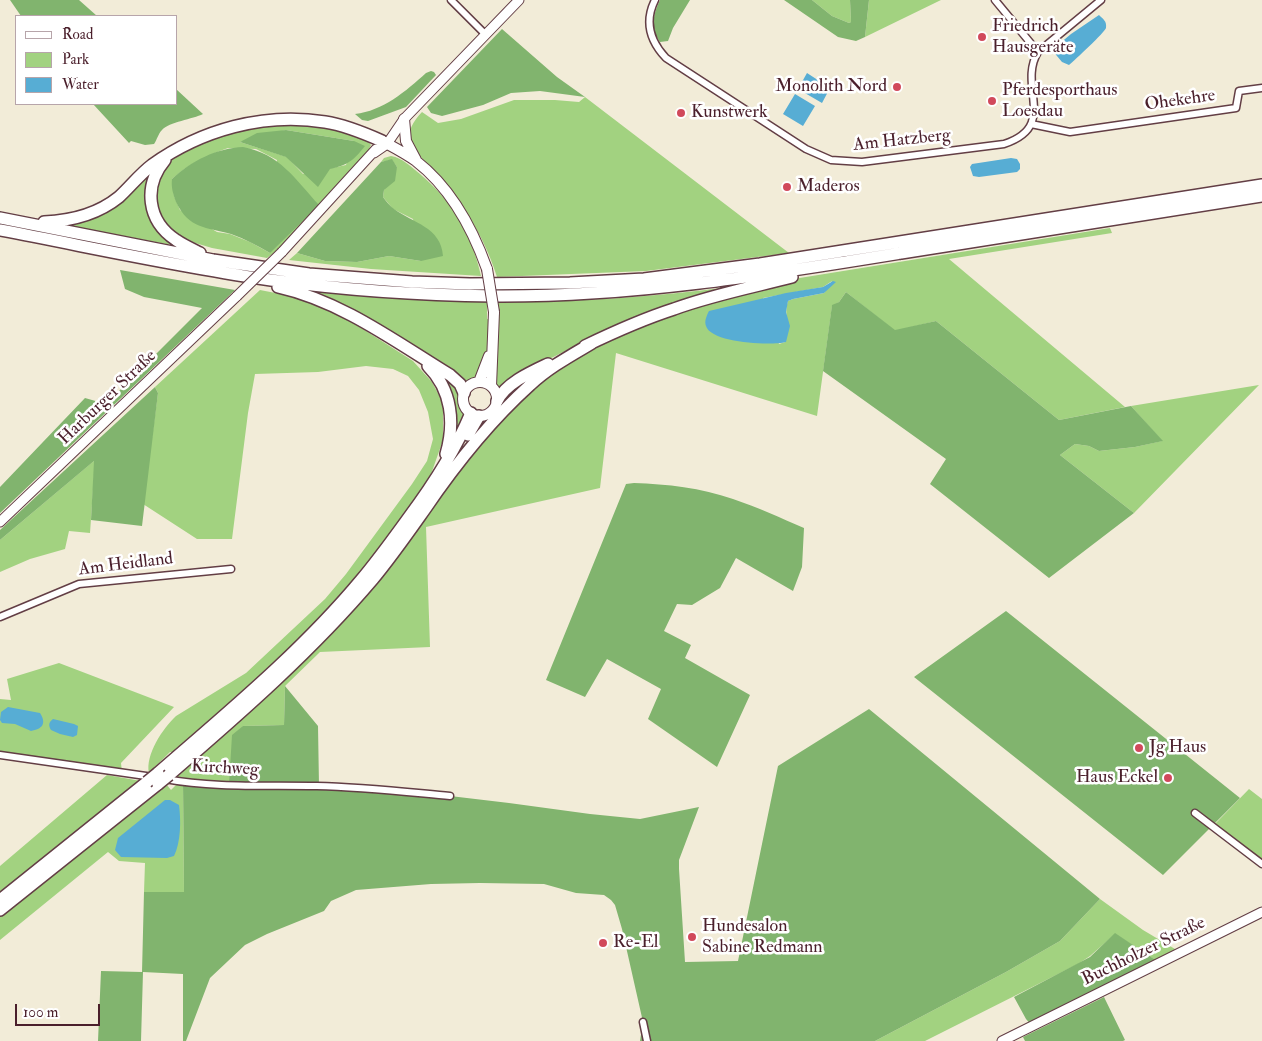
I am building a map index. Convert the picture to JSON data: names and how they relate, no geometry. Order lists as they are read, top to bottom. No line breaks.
{"streets":{"street":["Ohekehre","Am Hatzberg","Harburger Straße","Am Heidland","Kirchweg","Buchholzer Straße"]},"crossings":[["Ohekehre","Am Hatzberg"]],"places":["Friedrich Hausgeräte","Monolith Nord","Pferdesporthaus Loesdau","Kunstwerk","Maderos","Jg Haus","Haus Eckel","Hundesalon Sabine Redmann","Re-El"],"legend":["Road","Park","Water"],"scale_bar":"100 m"}
